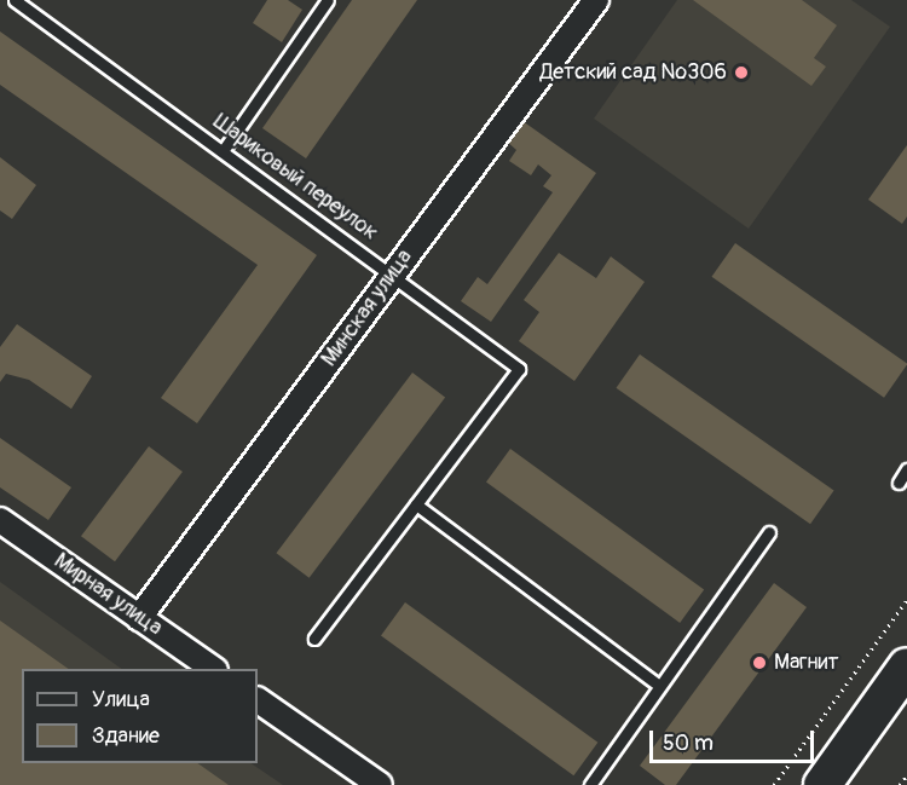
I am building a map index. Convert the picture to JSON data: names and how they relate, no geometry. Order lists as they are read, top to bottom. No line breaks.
{"streets":{"street":["Минская улица","Мирная улица"],"lane":["Шариковый переулок"]},"crossings":[["Шариковый переулок","Минская улица"],["Минская улица","Мирная улица"]],"places":["Детский сад №306","Магнит"],"legend":["Улица","Здание"],"scale_bar":"50 m"}
